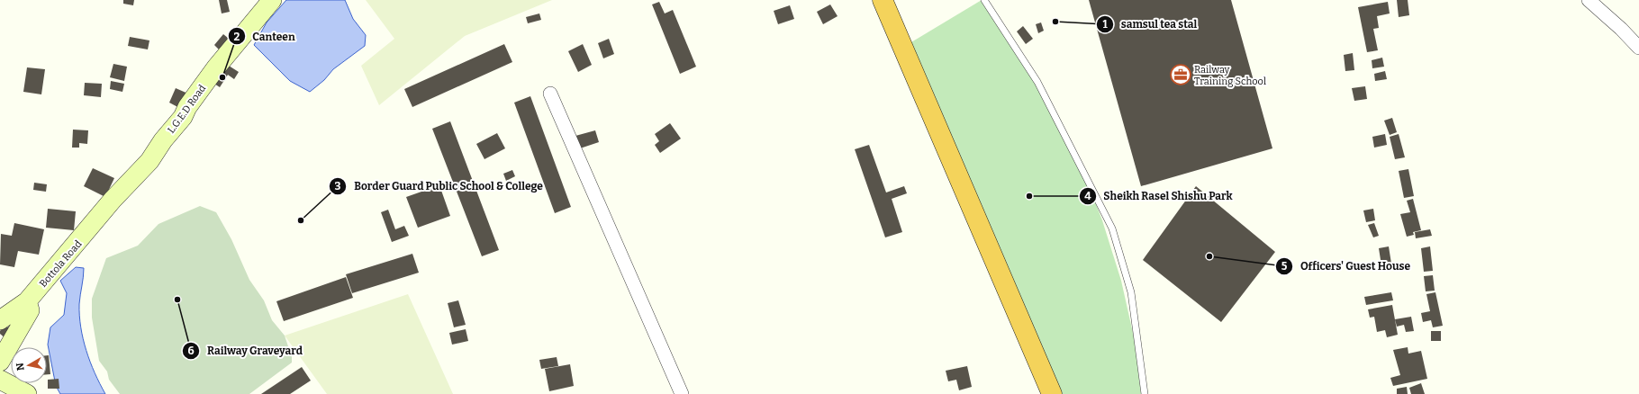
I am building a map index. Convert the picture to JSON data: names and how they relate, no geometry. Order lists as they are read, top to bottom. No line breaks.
{"streets":{"main road":["L.G.E.D Road","Bottola Road"]},"crossings":[["L.G.E.D Road","Bottola Road"]],"places":{"other":["samsul tea stal","Canteen","Sheikh Rasel Shishu Park","Border Guard Public School & College","Officers' Guest House","Railway Graveyard"],"office":["Railway Training School"]},"north":"left"}
